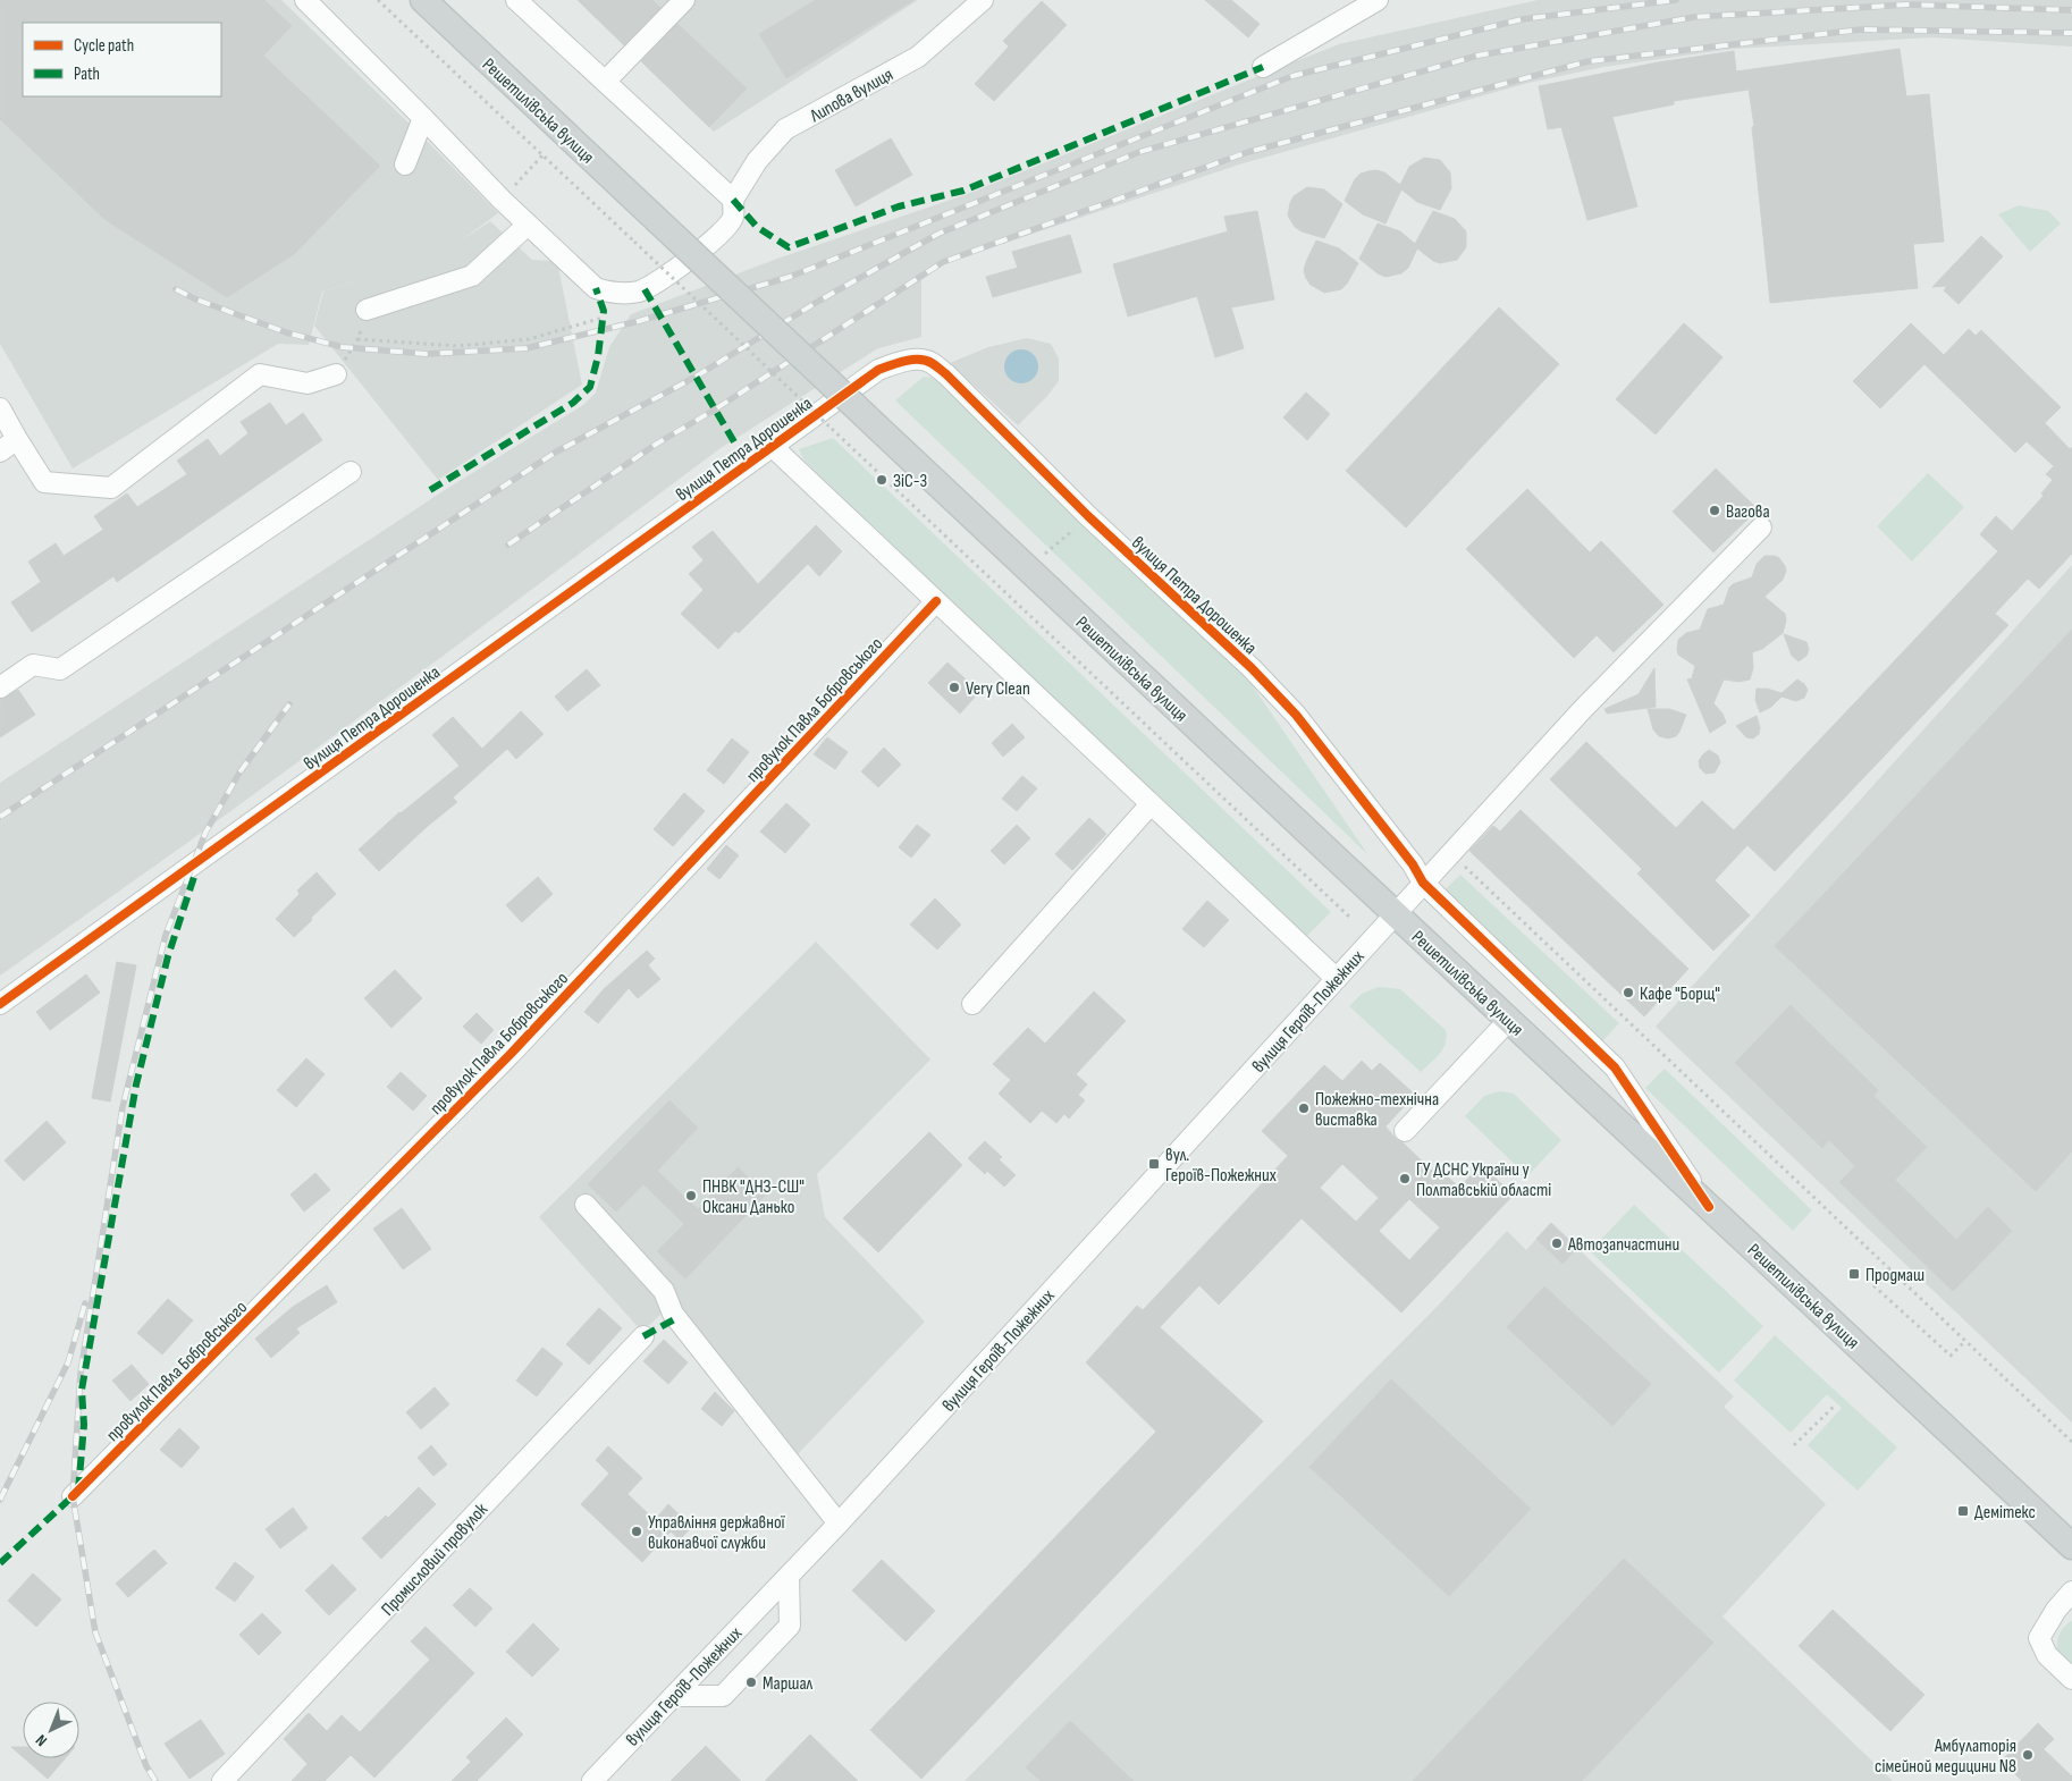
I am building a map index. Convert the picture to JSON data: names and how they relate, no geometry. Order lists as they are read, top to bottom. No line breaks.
{"streets":{"main road":["Решетилівська вулиця"],"street":["Липова вулиця","вулиця Петра Дорошенка","провулок Павла Бобровського","вулиця Героїв-Пожежних","Промисловий провулок"]},"crossings":[["Решетилівська вулиця","вулиця Петра Дорошенка"],["Решетилівська вулиця","вулиця Героїв-Пожежних"],["вулиця Петра Дорошенка","вулиця Героїв-Пожежних"]],"places":{"other":["ЗіС-3","Вагова","Very Clean","Кафе \"Борщ\"","Пожежно-технічна виставка","ГУ ДСНС України у Полтавській області","ПНВК \"ДНЗ-СШ\" Оксани Данько","Автозапчастини","Управління державної виконавчої служби","Маршал","Амбулаторія сімейной медицини N8"],"transit":["вул. Героїв-Пожежних","Продмаш","Демітекс"]},"legend":["Cycle path","Path"],"north":"bottom left"}
